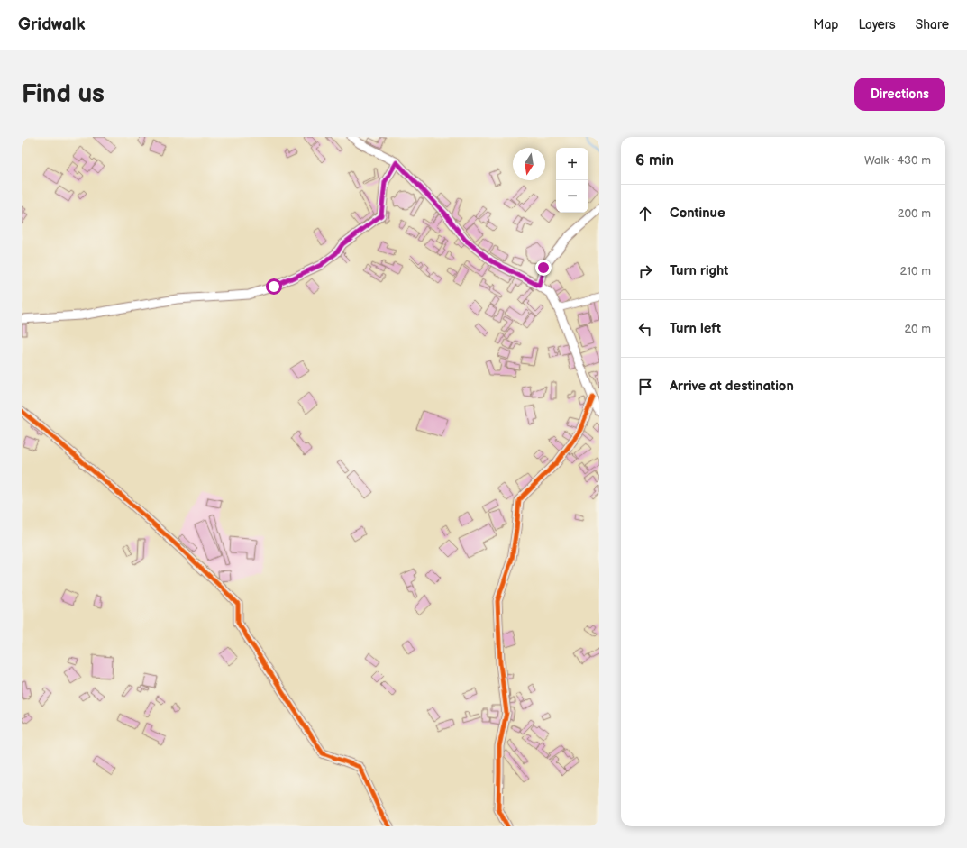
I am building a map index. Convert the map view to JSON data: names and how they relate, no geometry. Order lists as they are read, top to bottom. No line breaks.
{"north":"bottom","page":{"header":"Gridwalk","nav":["Map","Layers","Share"],"buttons":"Directions","title":"Find us","heading":["6 min","Walk · 430 m"],"map_buttons":["+","−"],"list":[["Continue","200 m"],["Turn right","210 m"],["Turn left","20 m"],"Arrive at destination"]}}
